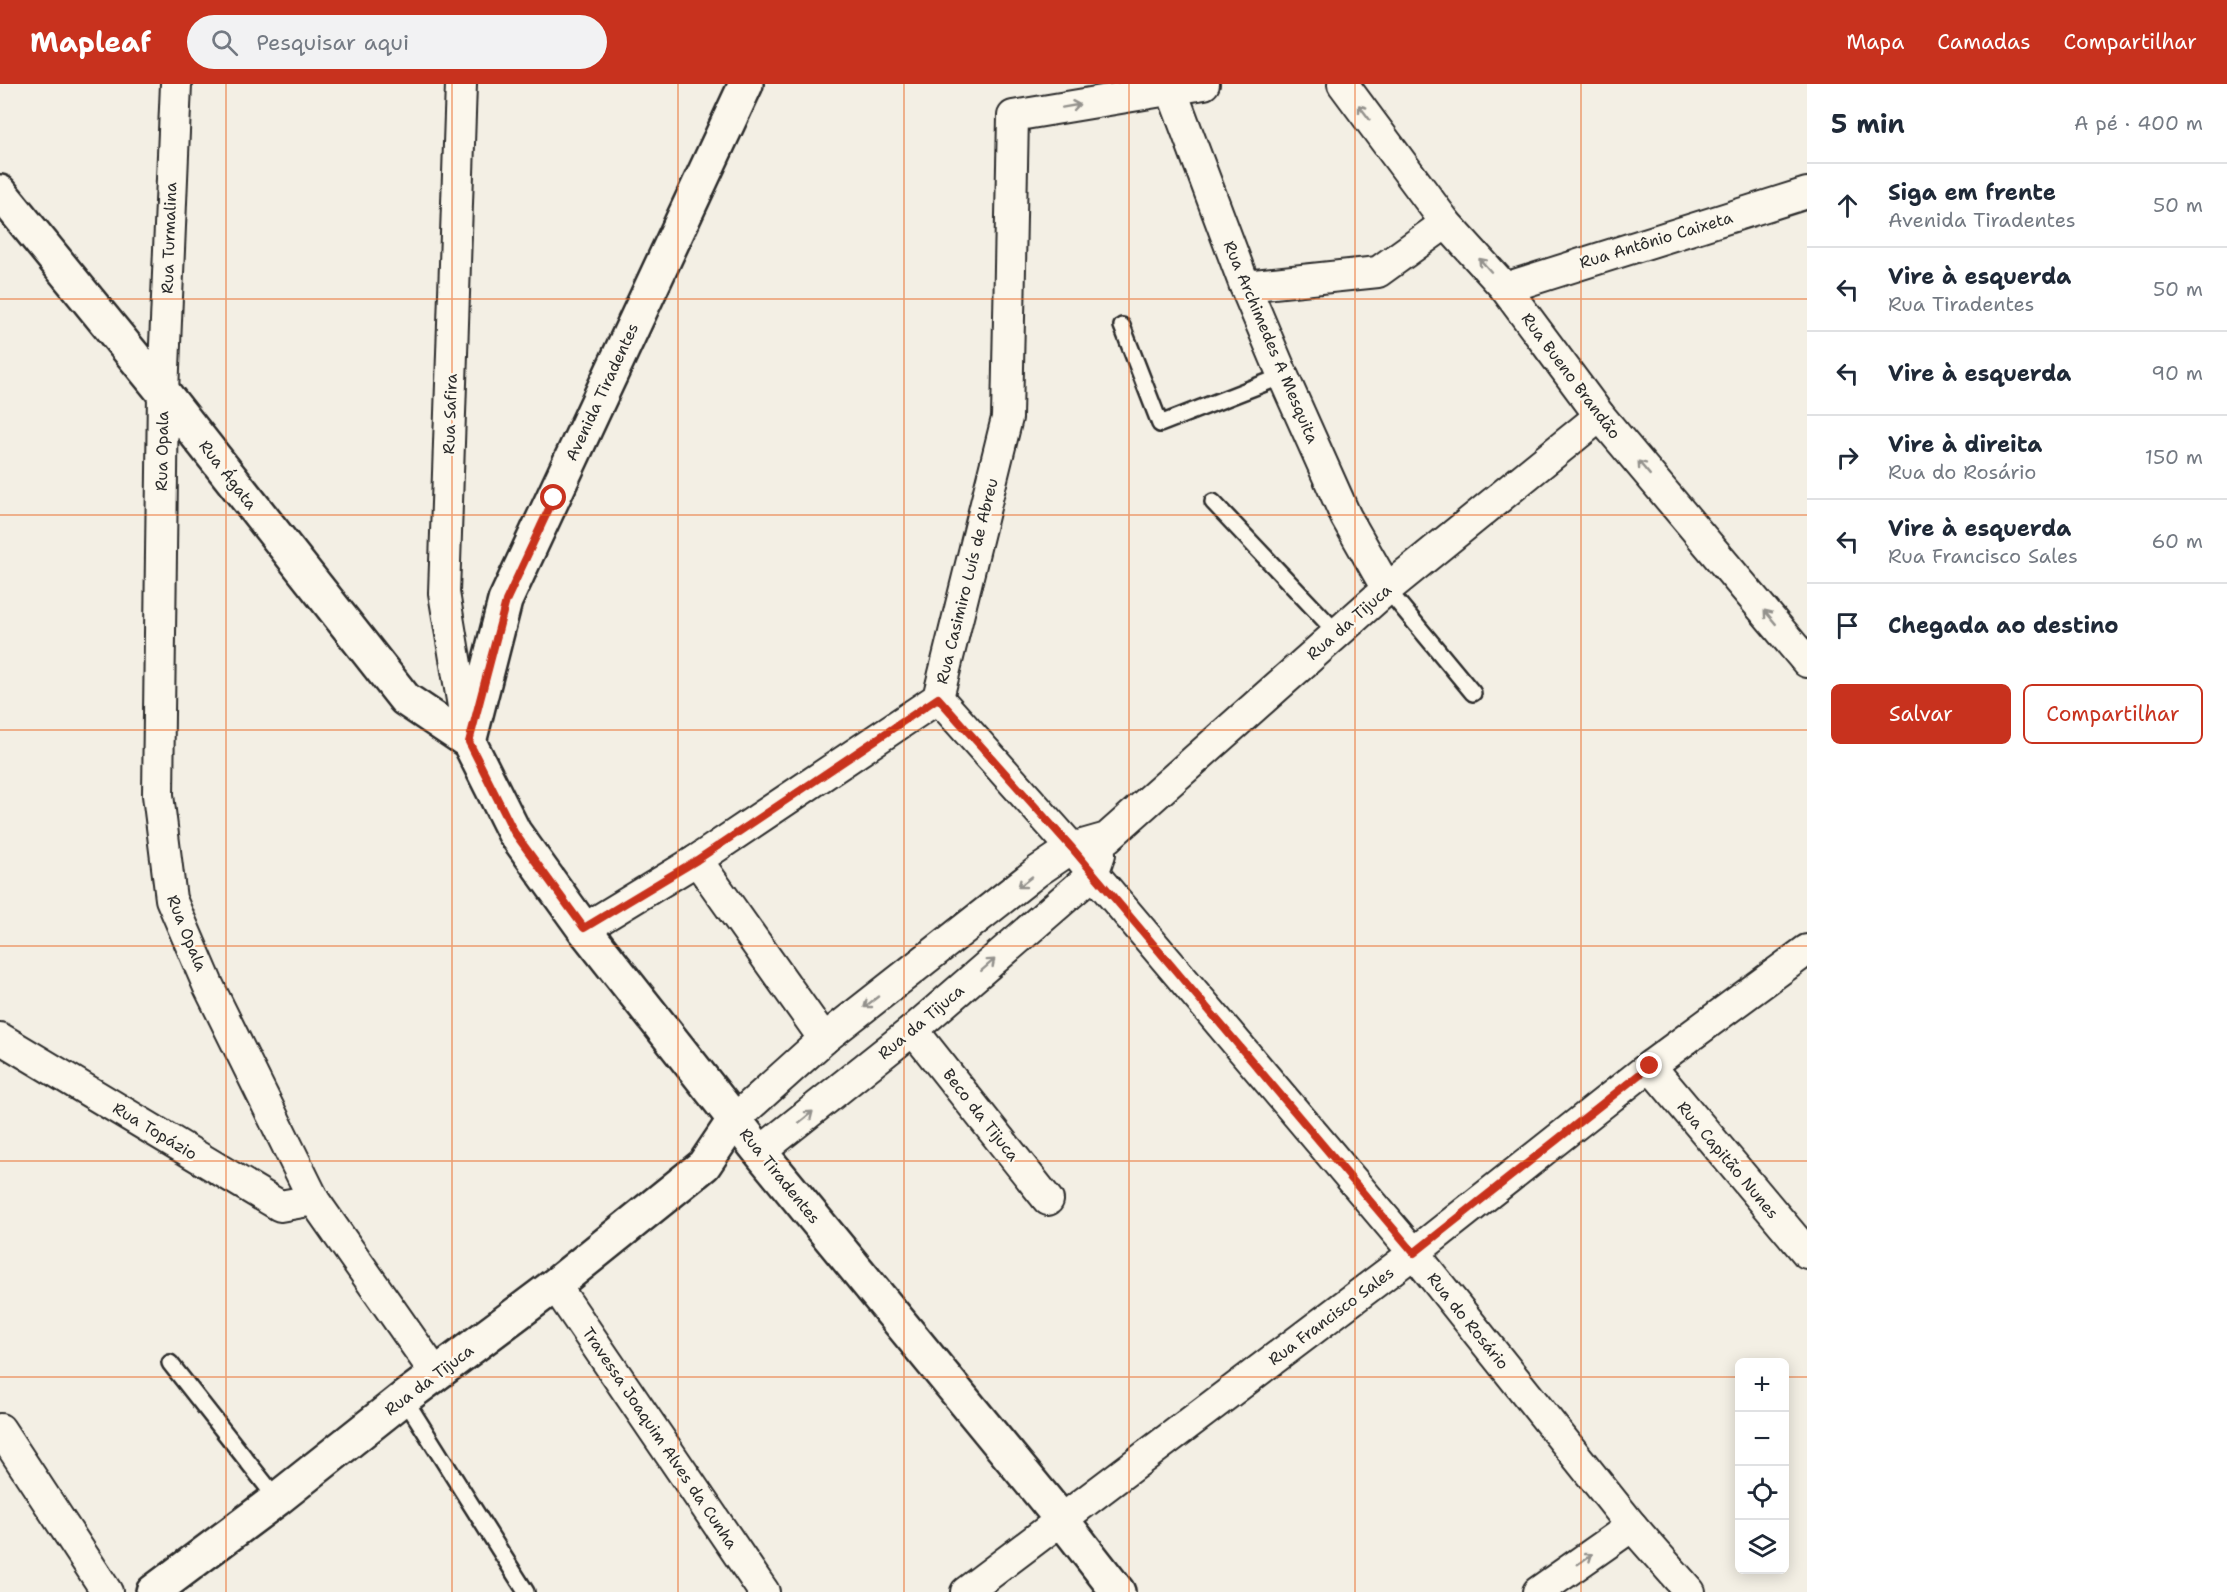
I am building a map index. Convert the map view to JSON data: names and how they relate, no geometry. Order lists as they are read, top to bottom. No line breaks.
{"streets":{"street":["Rua Turmalina","Rua Antônio Caixeta","Rua Archimedes A Mesquita","Rua Bueno Brandão","Avenida Tiradentes","Rua Safira","Rua Opala","Rua Ágata","Rua Casimiro Luís de Abreu","Rua da Tijuca","Beco da Tijuca","Rua Topázio","Rua Capitão Nunes","Rua Tiradentes","Rua Francisco Sales","Rua do Rosário","Travessa Joaquim Alves da Cunha"]},"crossings":[["Rua Turmalina","Rua Opala"],["Rua Turmalina","Rua Ágata"],["Rua Antônio Caixeta","Rua Bueno Brandão"],["Rua Archimedes A Mesquita","Rua Casimiro Luís de Abreu"],["Rua Archimedes A Mesquita","Rua da Tijuca"],["Rua Bueno Brandão","Rua da Tijuca"],["Avenida Tiradentes","Rua Safira"],["Avenida Tiradentes","Rua Ágata"],["Avenida Tiradentes","Rua Tiradentes"],["Rua Safira","Rua Ágata"],["Rua Safira","Rua Tiradentes"],["Rua Opala","Rua Ágata"],["Rua Opala","Rua da Tijuca"],["Rua Opala","Rua Topázio"],["Rua Ágata","Rua Tiradentes"],["Rua Casimiro Luís de Abreu","Rua Tiradentes"],["Rua Casimiro Luís de Abreu","Rua do Rosário"],["Rua da Tijuca","Beco da Tijuca"],["Rua da Tijuca","Rua Tiradentes"],["Rua da Tijuca","Rua do Rosário"],["Rua da Tijuca","Travessa Joaquim Alves da Cunha"],["Rua Capitão Nunes","Rua Francisco Sales"],["Rua Tiradentes","Rua Francisco Sales"],["Rua Francisco Sales","Rua do Rosário"]],"one_way":["Rua Bueno Brandão","Rua Casimiro Luís de Abreu"],"page":{"header":"Mapleaf","search":"Pesquisar aqui","nav":["Mapa","Camadas","Compartilhar"],"heading":["5 min","A pé · 400 m"],"list":[["Siga em frente","Avenida Tiradentes","50 m"],["Vire à esquerda","Rua Tiradentes","50 m"],["Vire à esquerda","90 m"],["Vire à direita","Rua do Rosário","150 m"],["Vire à esquerda","Rua Francisco Sales","60 m"],"Chegada ao destino"],"buttons":["Salvar","Compartilhar"],"map_buttons":["+","−"]}}
